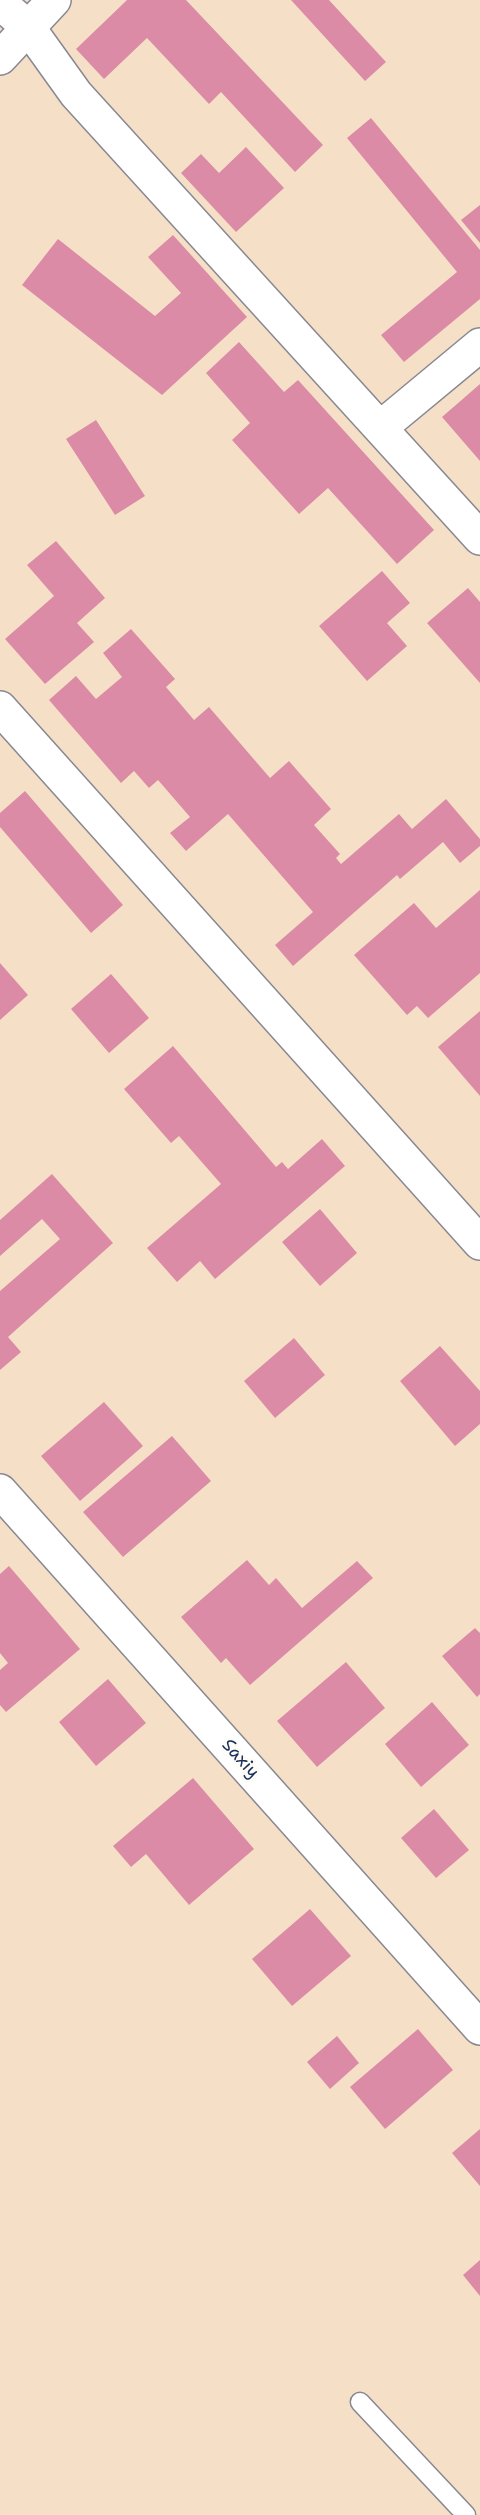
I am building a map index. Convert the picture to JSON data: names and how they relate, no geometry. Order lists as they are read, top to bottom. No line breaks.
{"streets":{"street":["Saxiy"]}}
